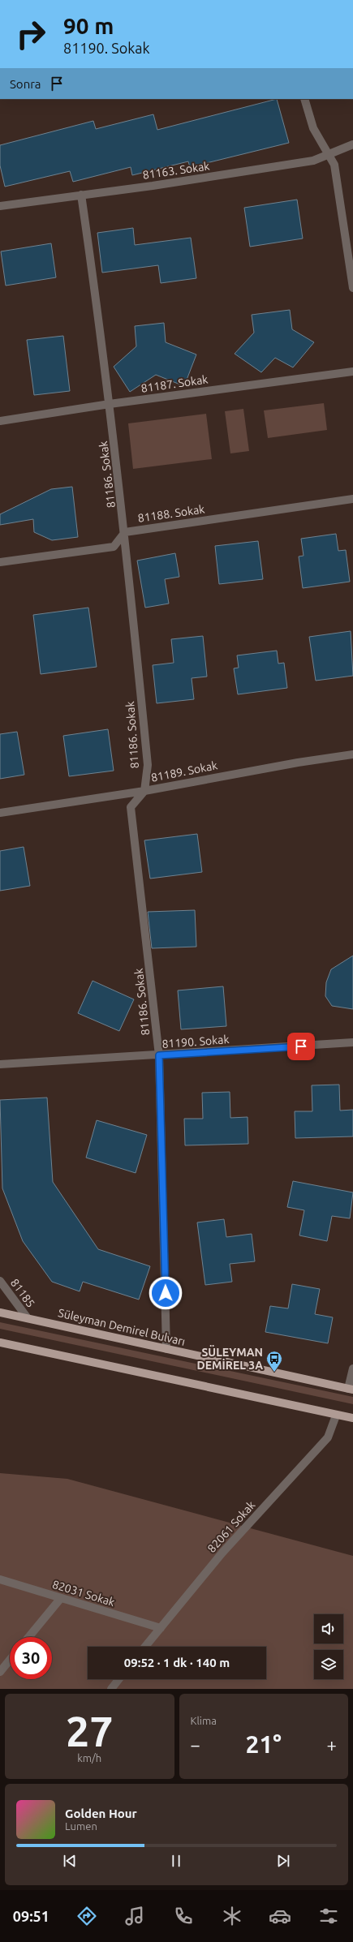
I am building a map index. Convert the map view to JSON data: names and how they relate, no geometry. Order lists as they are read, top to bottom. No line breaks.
{"streets":{"main road":["Süleyman Demirel Bulvarı"],"street":["81163. Sokak","81187. Sokak","81186. Sokak","81188. Sokak","81189. Sokak","81190. Sokak","81185","82061 Sokak","82031 Sokak"]},"crossings":[["81163. Sokak","81186. Sokak"],["81187. Sokak","81186. Sokak"],["81186. Sokak","81188. Sokak"],["81186. Sokak","81189. Sokak"],["81186. Sokak","81190. Sokak"],["81186. Sokak","Süleyman Demirel Bulvarı"],["81185","Süleyman Demirel Bulvarı"],["82061 Sokak","82031 Sokak"]],"places":{"bus stop":["SÜLEYMAN DEMİREL 3A"]},"page":{"turn":["90 m","81190. Sokak"],"then":"Sonra","limit":"30","trip":"09:52 · 1 dk · 140 m","tile":[["27","km/h"],"Klima"],"heat":["−","21°","+"],"song":["Golden Hour","Lumen"],"tabs":"09:51"}}
